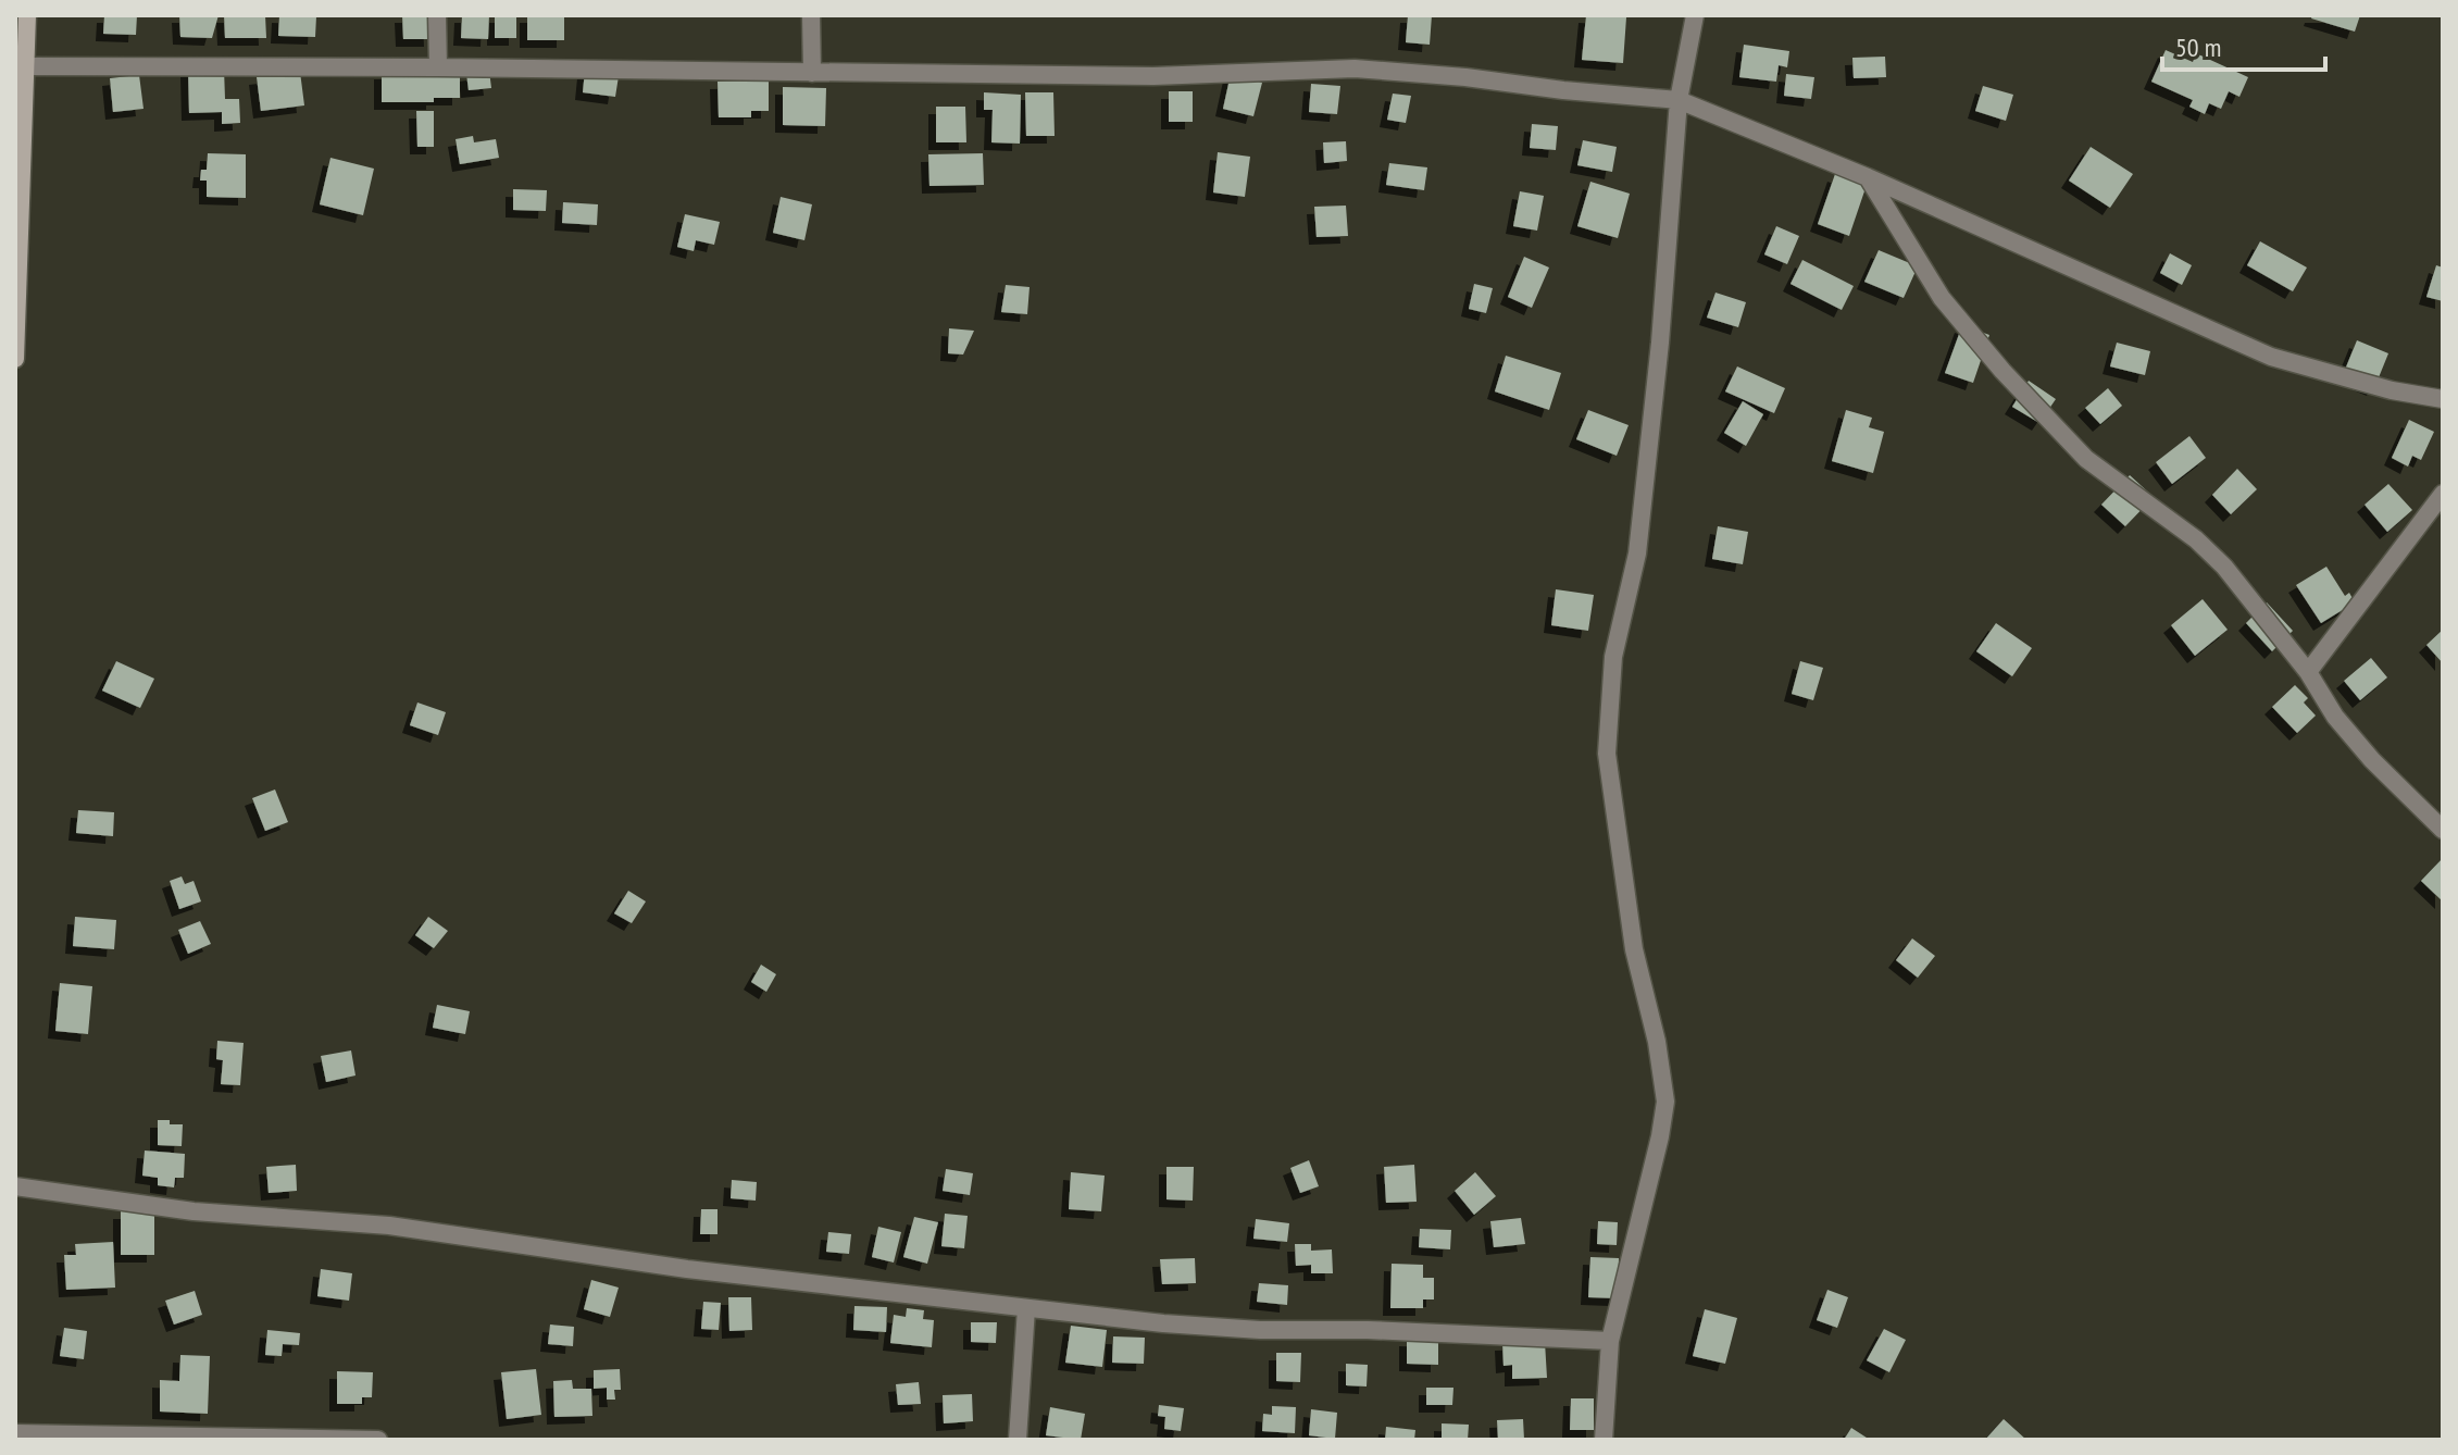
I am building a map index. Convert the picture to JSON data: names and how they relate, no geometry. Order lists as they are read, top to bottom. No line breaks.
{"scale_bar":"50 m"}
